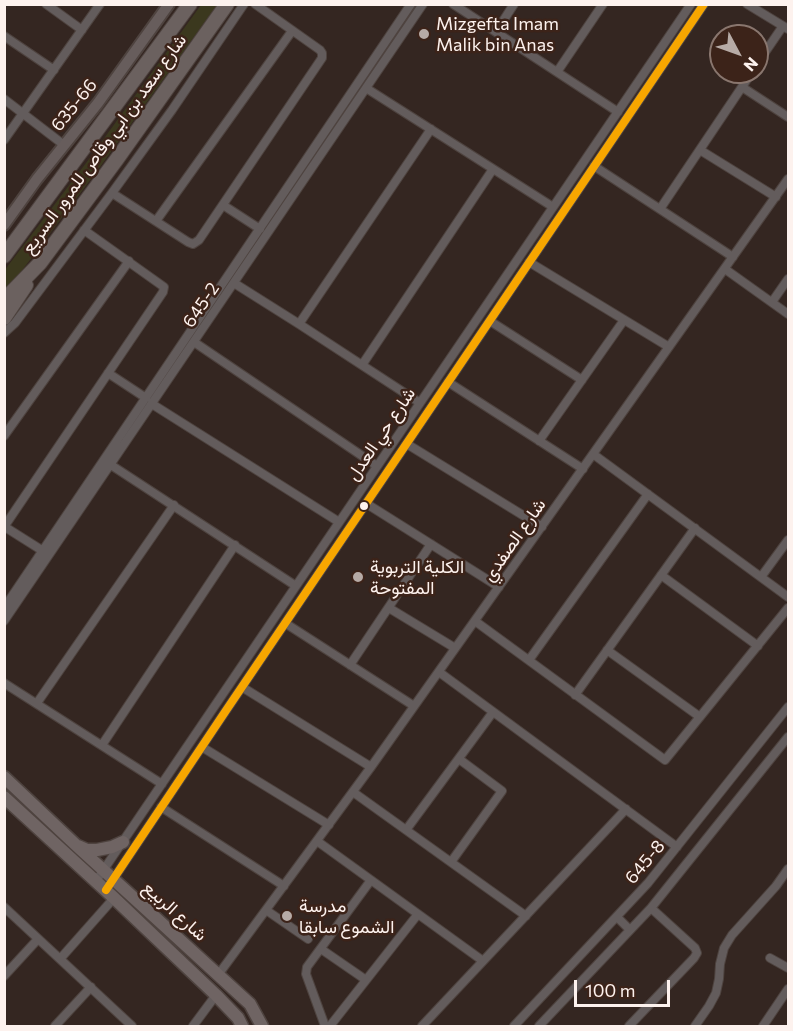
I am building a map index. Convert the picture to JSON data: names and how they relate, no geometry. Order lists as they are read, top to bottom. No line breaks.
{"streets":{"highway":["شارع سعد بن ابي وقاص للمرور السريع"],"main road":["شارع الربيع"],"street":["635-66","645-2","شارع حي العدل","شارع الصفدي","645-8"]},"crossings":[["شارع حي العدل","شارع الربيع"],["شارع الصفدي","شارع الربيع"]],"places":["Mizgefta Imam Malik bin Anas","الكلية التربوية المفتوحة","مدرسة الشموع سابقا"],"scale_bar":"100 m","north":"bottom right"}
